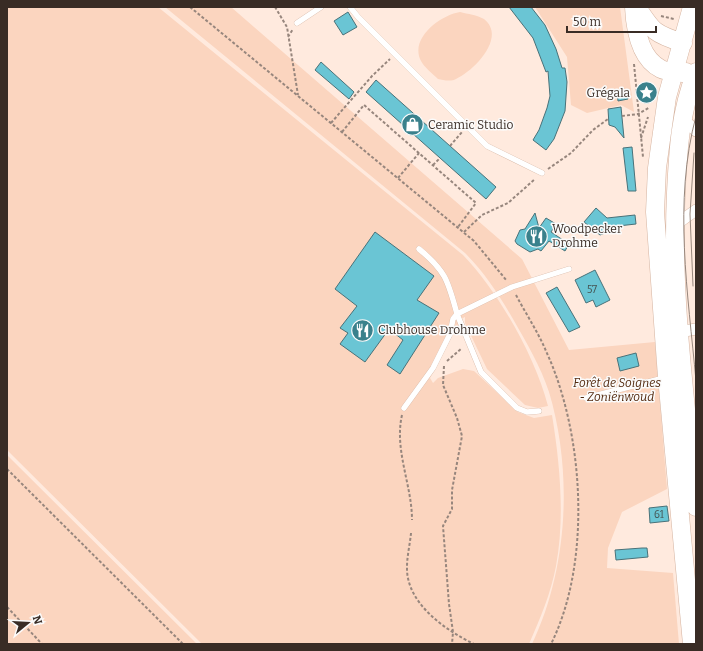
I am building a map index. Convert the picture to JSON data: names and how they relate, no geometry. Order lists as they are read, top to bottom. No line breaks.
{"parks":["Forêt de Soignes - Zoniënwoud"],"places":{"place":["Grégala"],"shop":["Ceramic Studio"],"restaurant":["Woodpecker Drohme","Clubhouse Drohme"]},"house_numbers":["57","61"],"scale_bar":"50 m","north":"right"}
